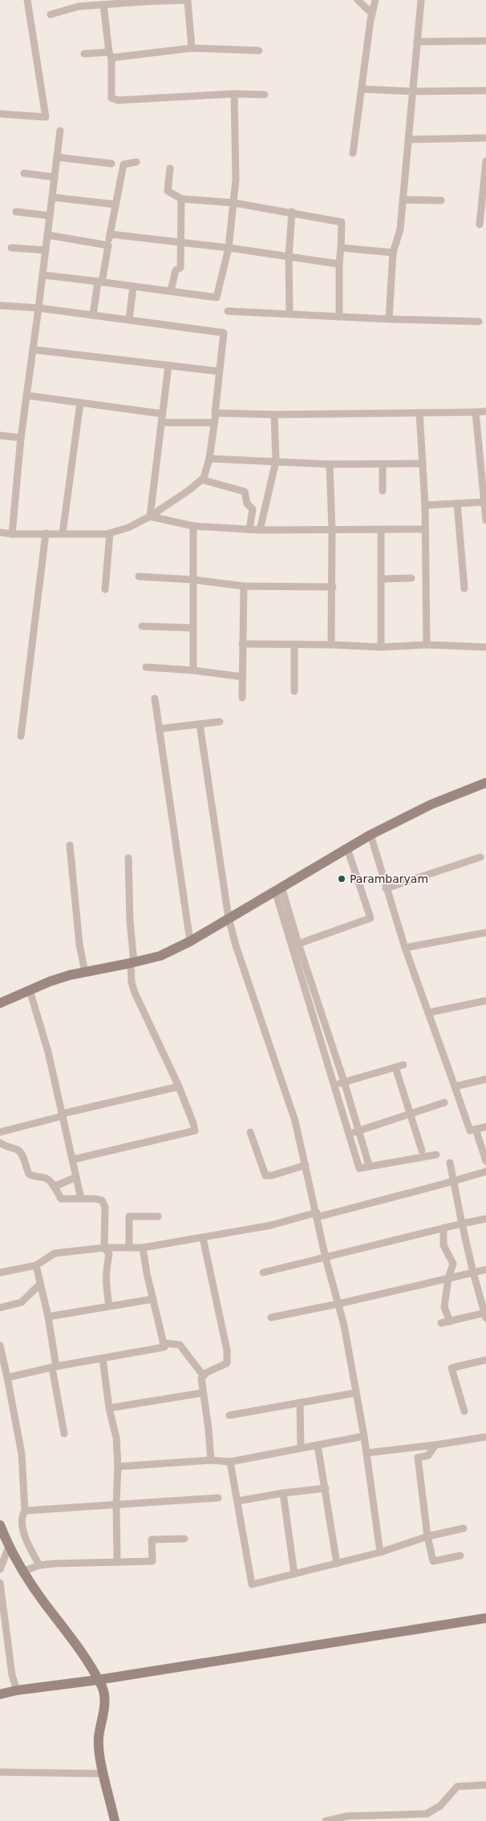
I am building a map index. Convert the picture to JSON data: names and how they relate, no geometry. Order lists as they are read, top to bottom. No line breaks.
{"places":["Parambaryam"]}
